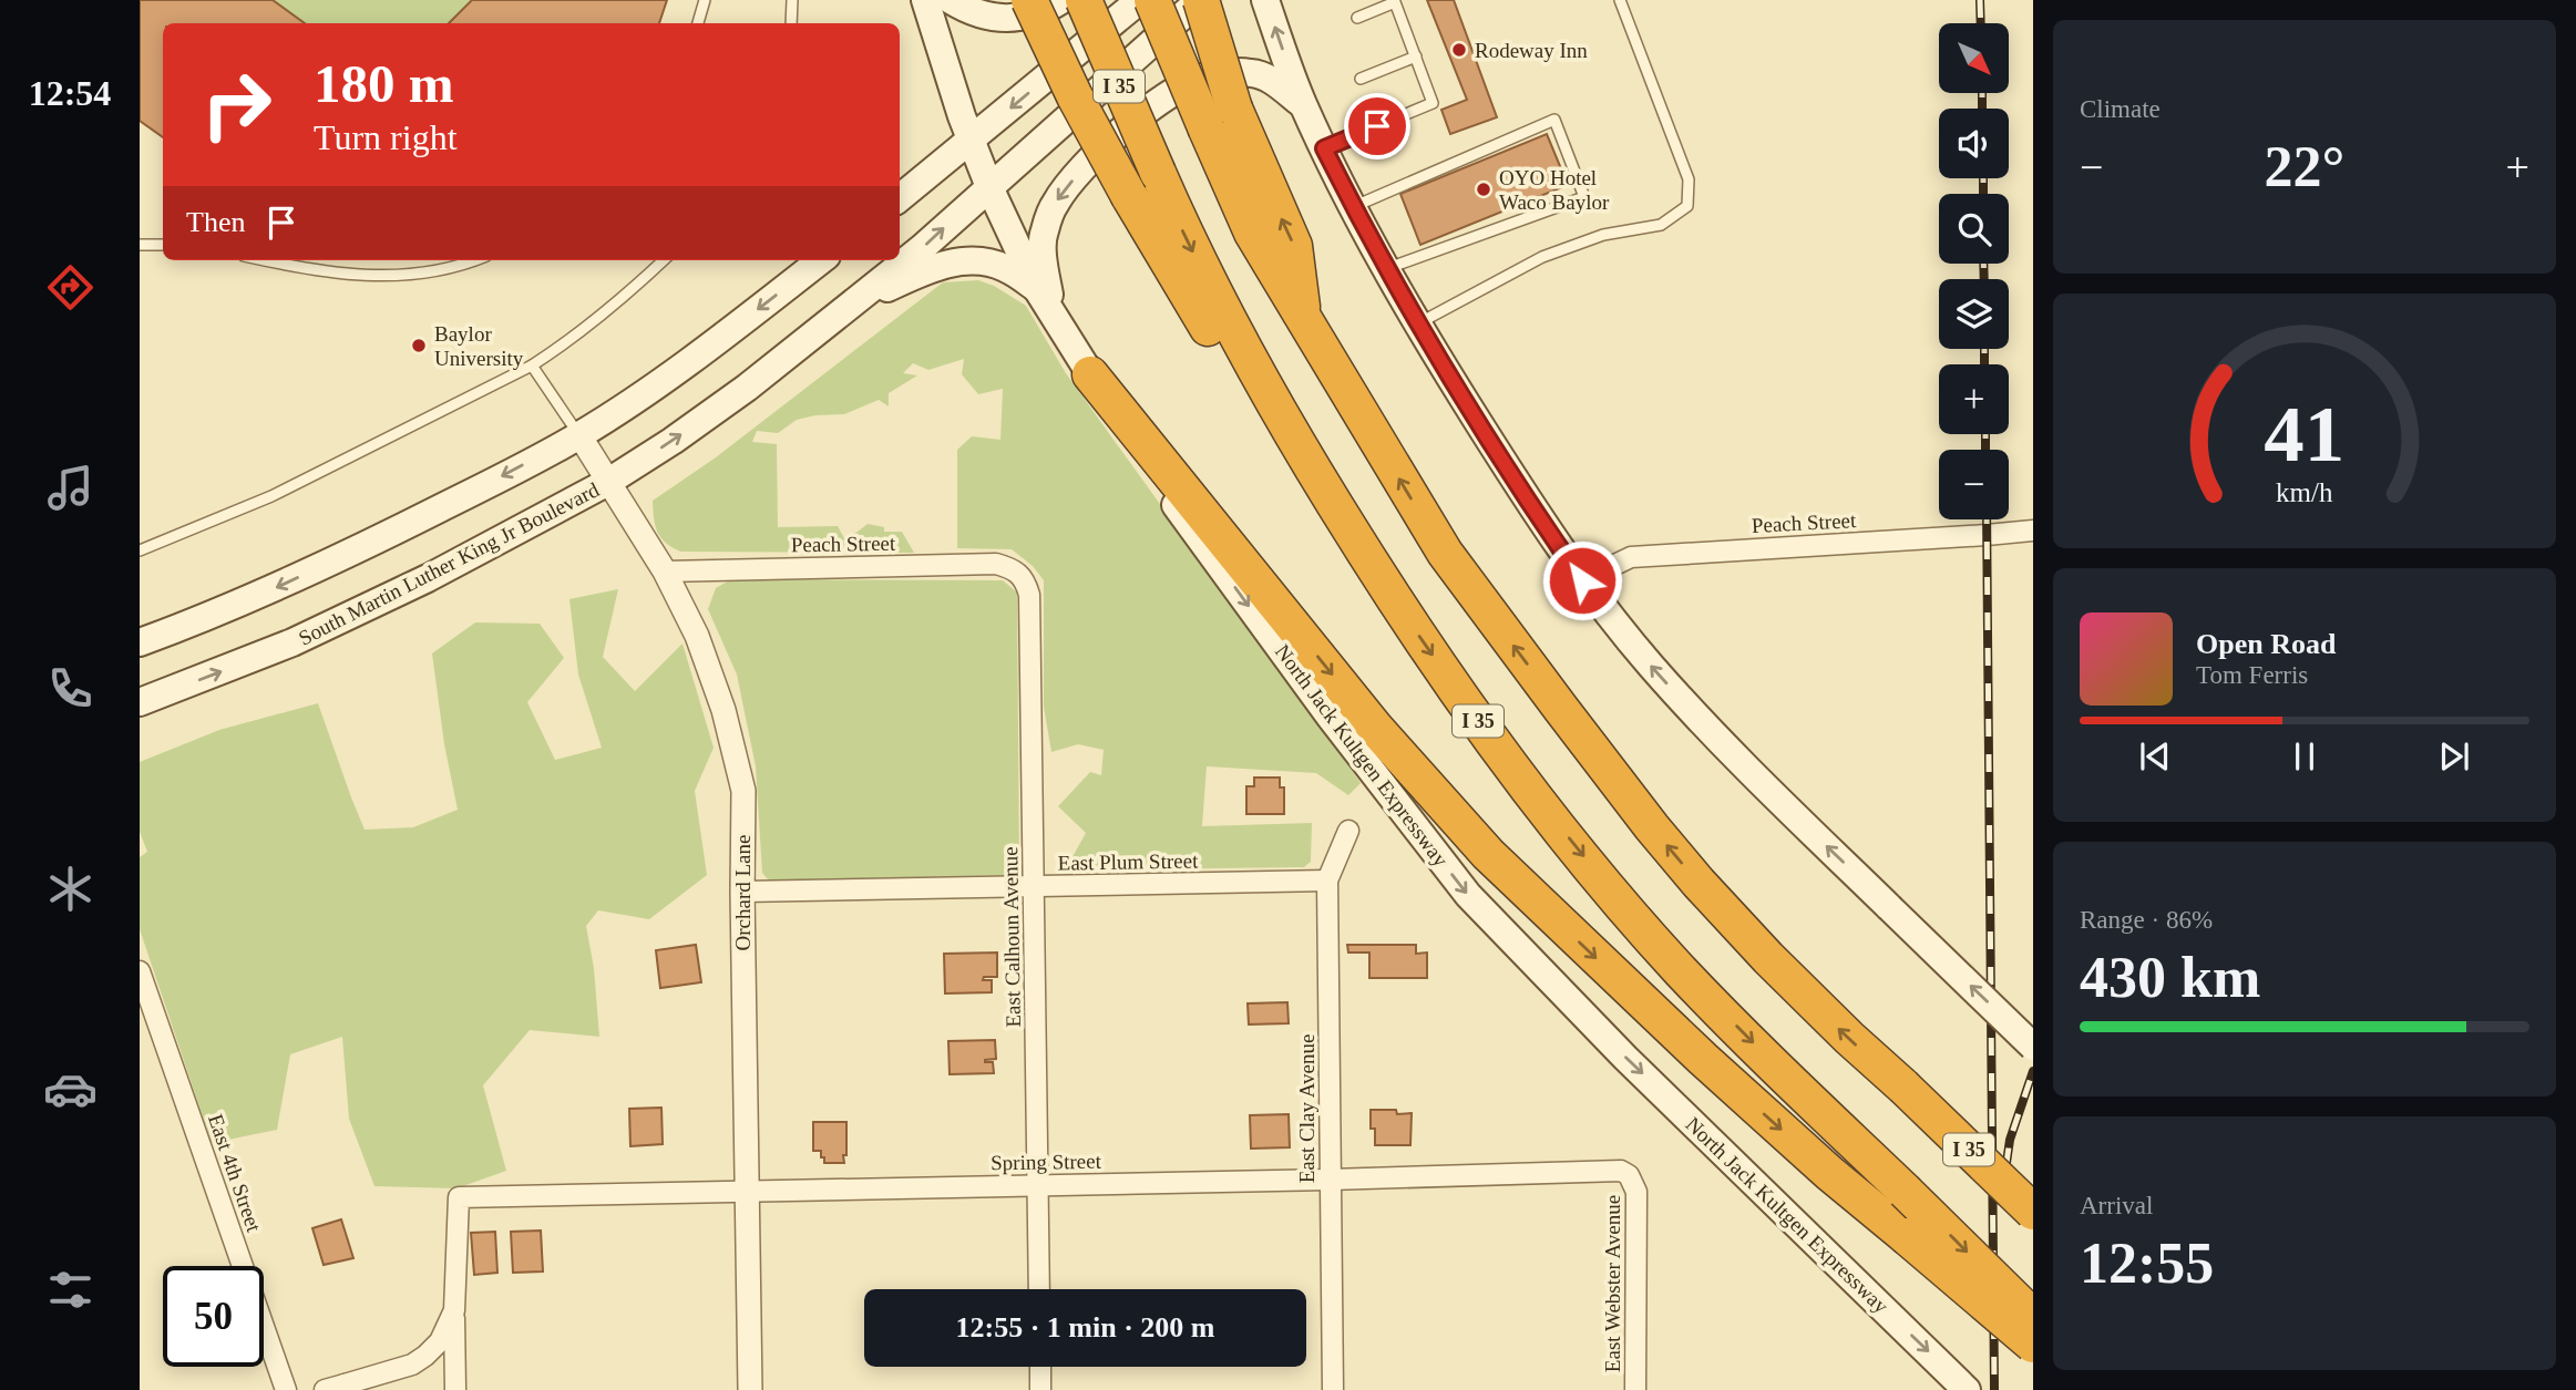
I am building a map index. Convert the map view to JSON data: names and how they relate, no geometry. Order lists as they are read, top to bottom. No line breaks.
{"streets":{"highway":["I 35"],"main road":["South Martin Luther King Jr Boulevard","North Jack Kultgen Expressway"],"street":["Peach Street","East Plum Street","Orchard Lane","East Calhoun Avenue","East Clay Avenue","Spring Street","East 4th Street","East Webster Avenue"]},"crossings":[["Peach Street","Orchard Lane"],["Peach Street","East Calhoun Avenue"],["South Martin Luther King Jr Boulevard","North Jack Kultgen Expressway"],["South Martin Luther King Jr Boulevard","Orchard Lane"],["East Plum Street","Orchard Lane"],["East Plum Street","East Calhoun Avenue"],["East Plum Street","East Clay Avenue"],["Orchard Lane","Spring Street"],["East Calhoun Avenue","Spring Street"],["East Clay Avenue","Spring Street"],["Spring Street","East Webster Avenue"]],"one_way":["North Jack Kultgen Expressway"],"places":["Rodeway Inn","OYO Hotel Waco Baylor","Baylor University"],"north":"bottom right","page":{"tabs":"12:54","tile":["Climate",["Range · 86%","430 km"],["Arrival","12:55"]],"map_buttons":["+","−"],"turn":["180 m","Turn right"],"heat":["−","22°","+"],"then":"Then","song":["Open Road","Tom Ferris"],"limit":"50","trip":"12:55 · 1 min · 200 m","gauge":["41","km/h"]}}
